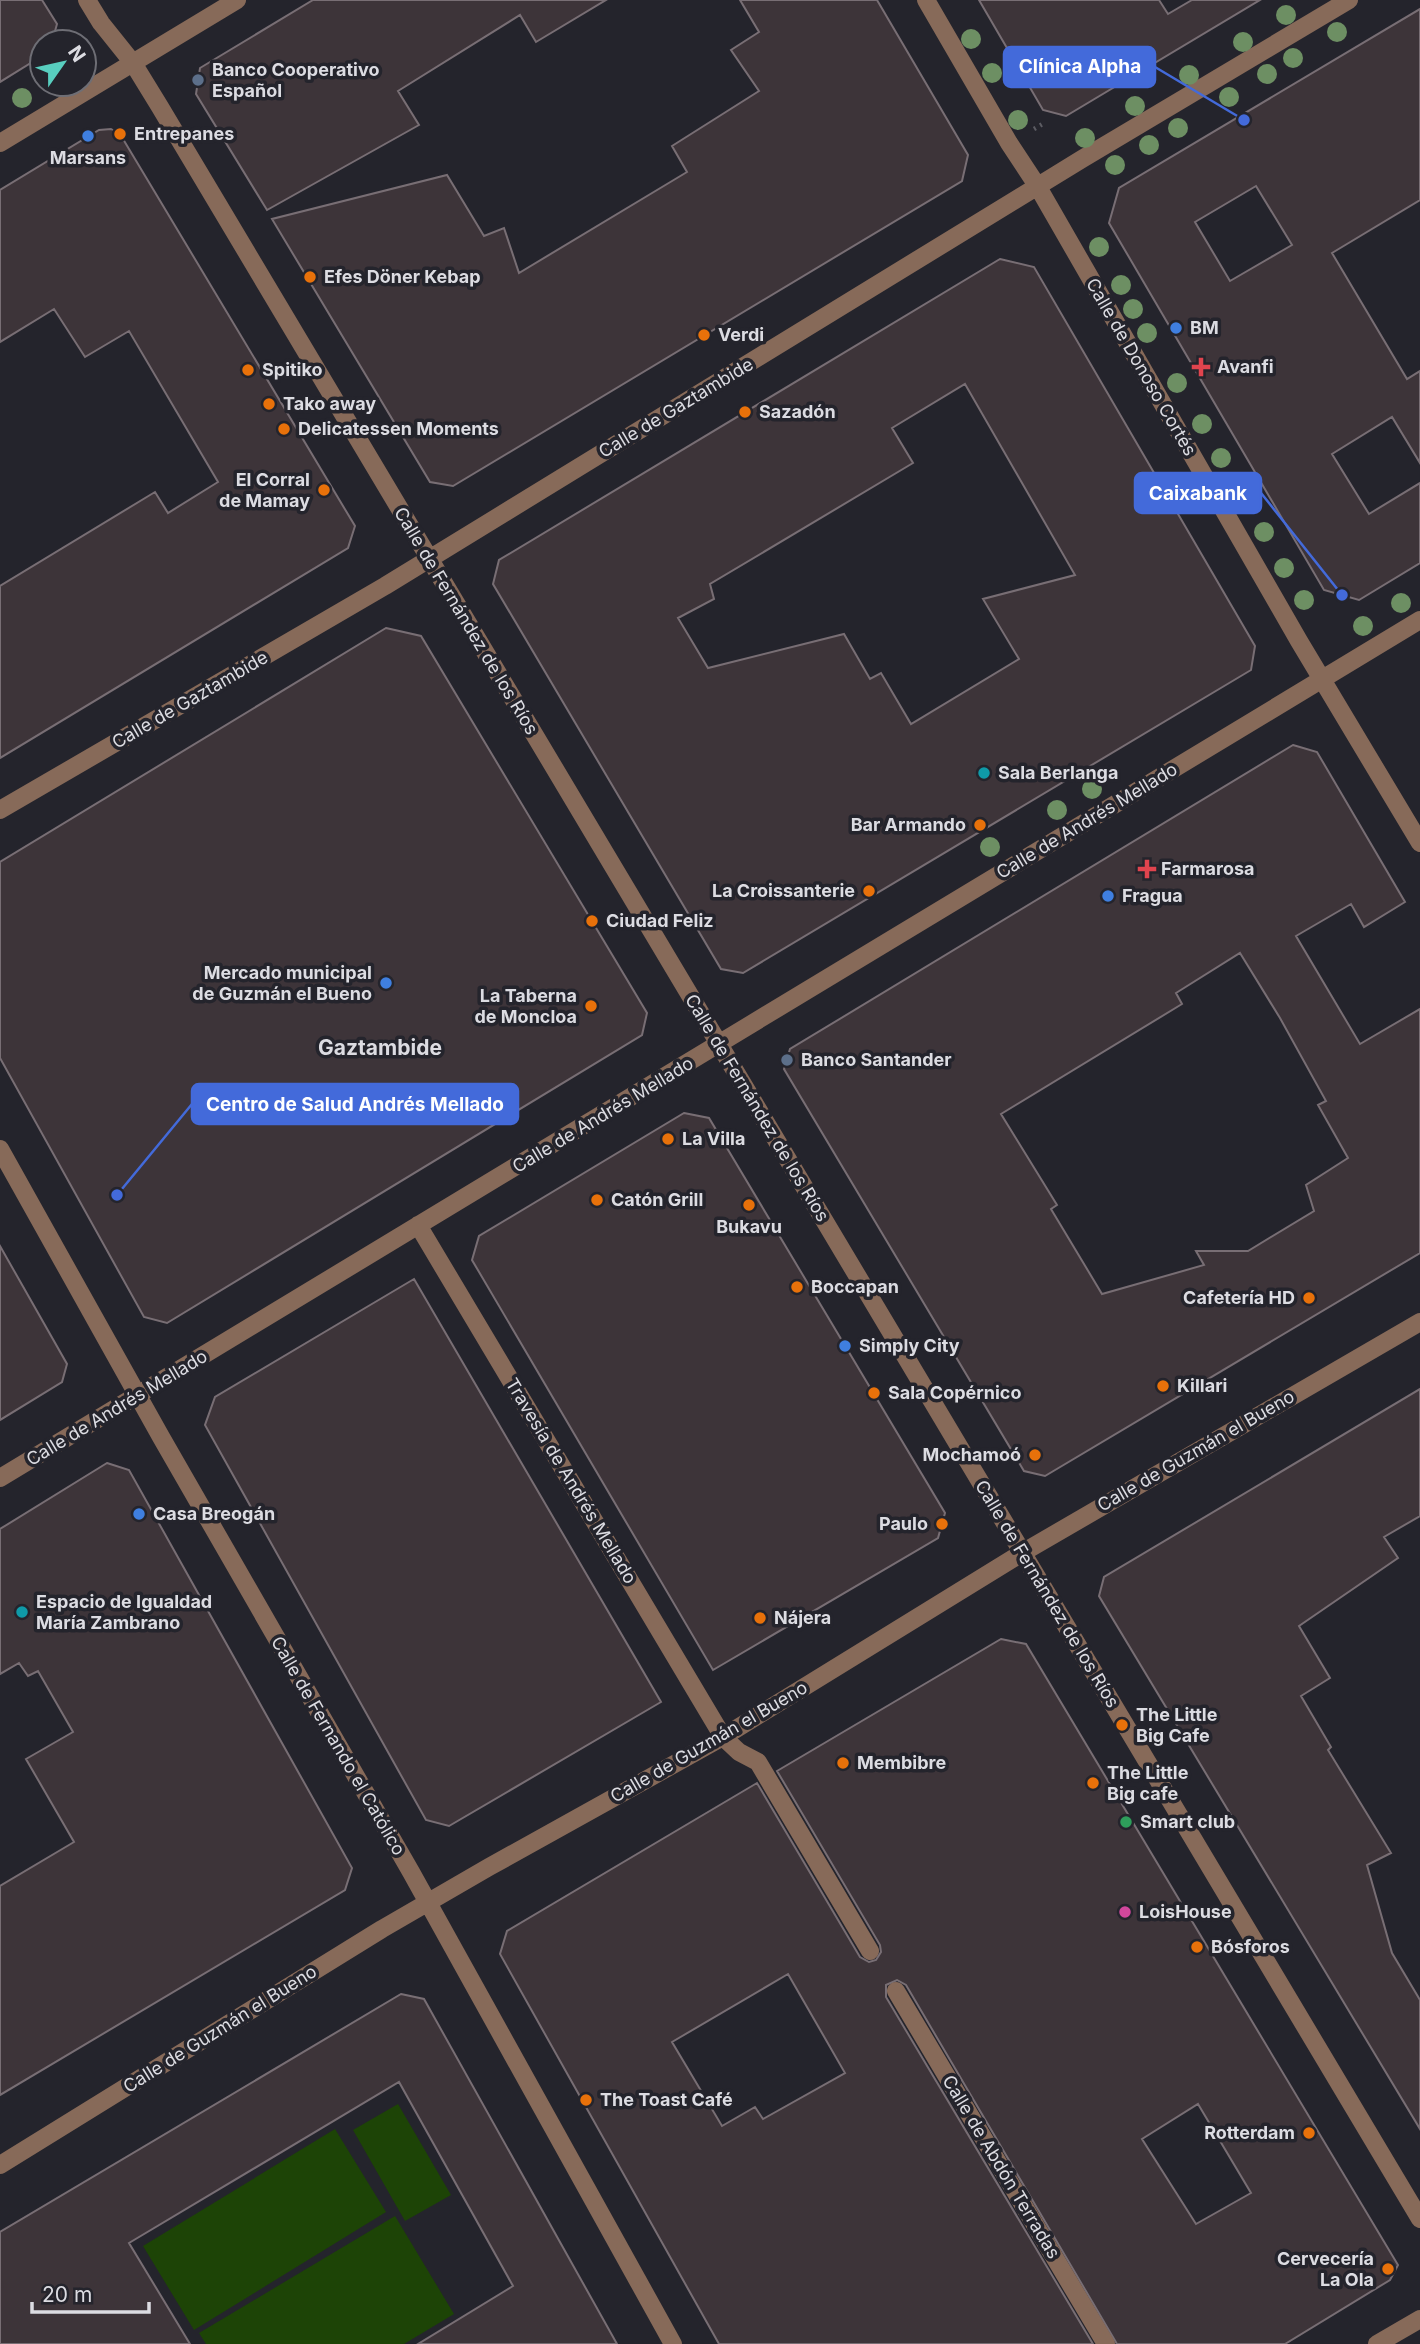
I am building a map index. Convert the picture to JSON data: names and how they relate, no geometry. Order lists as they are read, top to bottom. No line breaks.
{"streets":{"street":["Calle de Donoso Cortés","Calle de Gaztambide","Calle de Fernández de los Ríos","Calle de Andrés Mellado","Calle de Guzmán el Bueno","Travesía de Andrés Mellado","Calle de Fernando el Católico","Calle de Abdón Terradas"]},"crossings":[["Calle de Donoso Cortés","Calle de Gaztambide"],["Calle de Donoso Cortés","Calle de Andrés Mellado"],["Calle de Gaztambide","Calle de Fernández de los Ríos"],["Calle de Fernández de los Ríos","Calle de Andrés Mellado"],["Calle de Fernández de los Ríos","Calle de Guzmán el Bueno"],["Calle de Andrés Mellado","Travesía de Andrés Mellado"],["Calle de Andrés Mellado","Calle de Fernando el Católico"],["Calle de Guzmán el Bueno","Travesía de Andrés Mellado"],["Calle de Guzmán el Bueno","Calle de Fernando el Católico"]],"districts":["Gaztambide"],"places":{"other":["Banco Cooperativo Español","Clínica Alpha","Entrepanes","Marsans","Efes Döner Kebap","BM","Verdi","Spitiko","Tako away","Sazadón","Delicatessen Moments","El Corral de Mamay","Caixabank","Sala Berlanga","Bar Armando","La Croissanterie","Fragua","Ciudad Feliz","Mercado municipal de Guzmán el Bueno","La Taberna de Moncloa","Banco Santander","La Villa","Centro de Salud Andrés Mellado","Catón Grill","Bukavu","Boccapan","Cafetería HD","Simply City","Killari","Sala Copérnico","Mochamoó","Casa Breogán","Paulo","Espacio de Igualdad María Zambrano","Nájera","The Little Big Cafe","Membibre","The Little Big cafe","Smart club","LoisHouse","Bósforos","The Toast Café","Rotterdam","Cervecería La Ola"],"health":["Avanfi","Farmarosa"]},"scale_bar":"20 m","north":"top right"}
